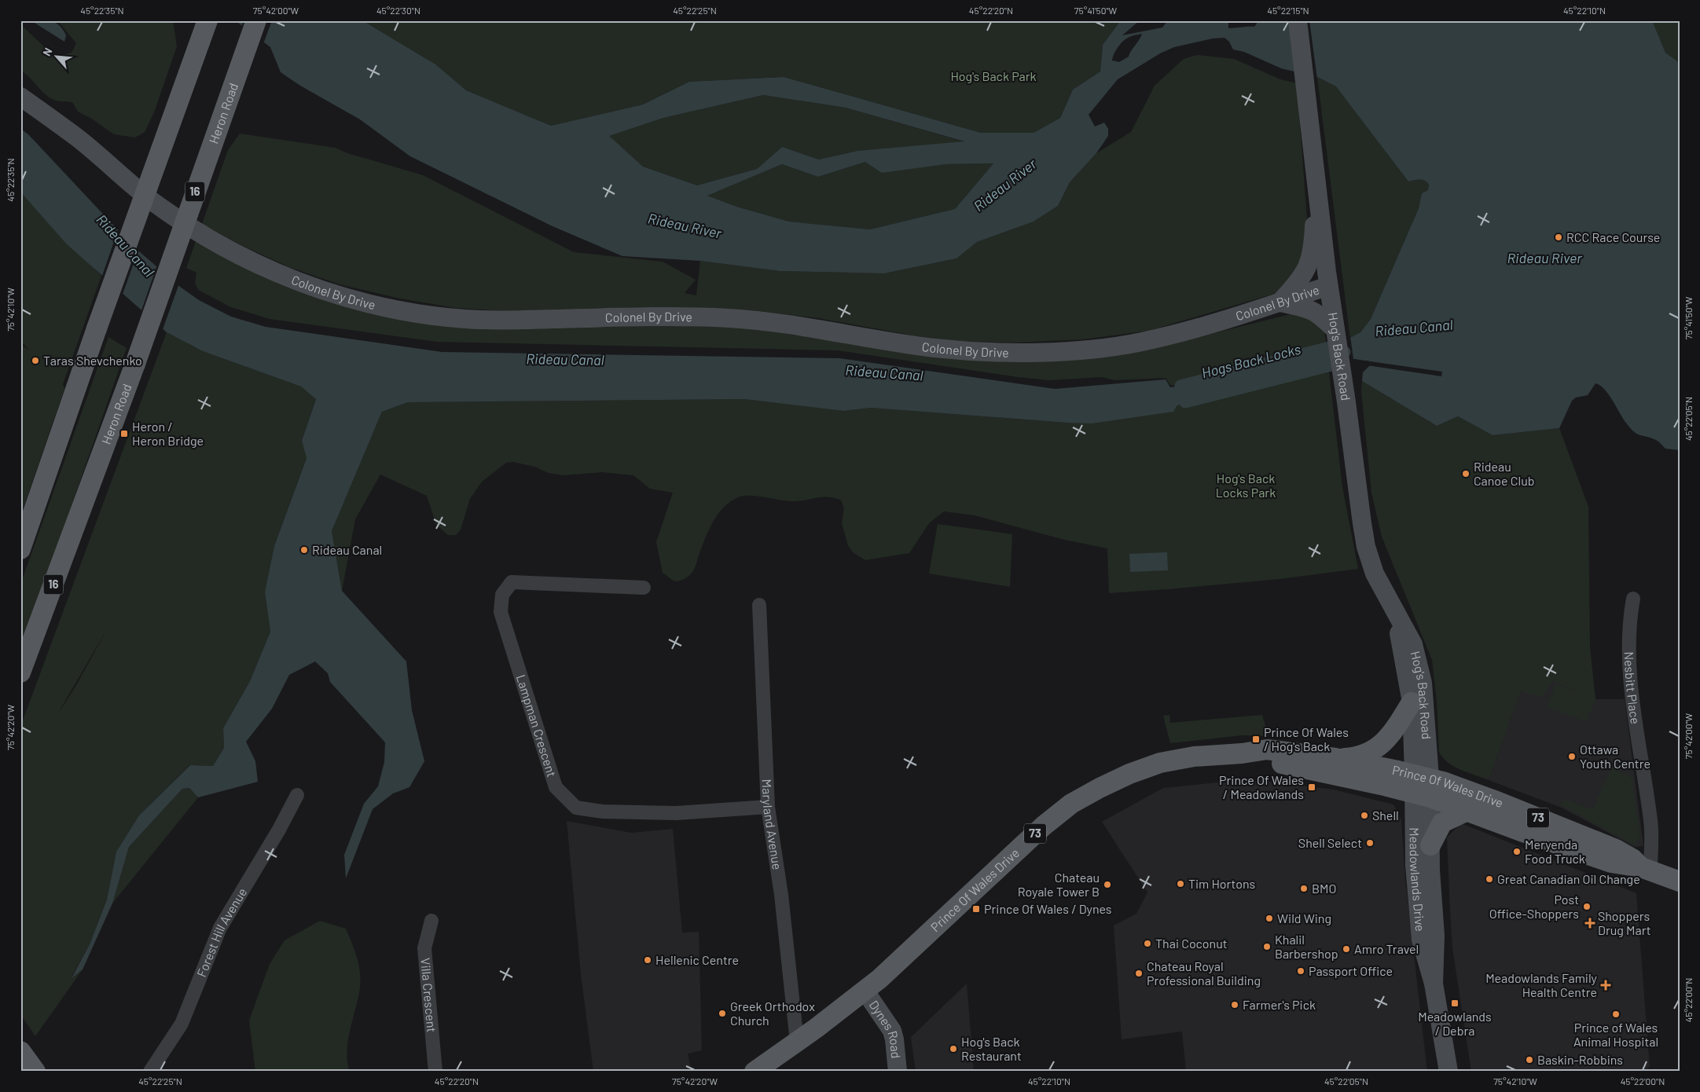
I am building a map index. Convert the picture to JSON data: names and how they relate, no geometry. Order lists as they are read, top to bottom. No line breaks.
{"streets":{"main road":["Heron Road","16","Colonel By Drive","Hog's Back Road","Prince Of Wales Drive","73","Meadowlands Drive","Dynes Road"],"street":["Nesbitt Place","Lampman Crescent","Maryland Avenue","Forest Hill Avenue","Villa Crescent"]},"crossings":[["Colonel By Drive","Hog's Back Road"],["Hog's Back Road","Prince Of Wales Drive"],["Hog's Back Road","Meadowlands Drive"],["Nesbitt Place","Prince Of Wales Drive"],["Lampman Crescent","Maryland Avenue"],["Prince Of Wales Drive","Maryland Avenue"],["Prince Of Wales Drive","Meadowlands Drive"],["Prince Of Wales Drive","Dynes Road"]],"water":["Rideau River","Rideau Canal","Hogs Back Locks"],"parks":["Hog's Back Park","Hog's Back Locks Park"],"places":{"other":["RCC Race Course","Taras Shevchenko","Rideau Canoe Club","Rideau Canal","Ottawa Youth Centre","Shell","Shell Select","Meryenda Food Truck","Great Canadian Oil Change","Tim Hortons","Chateau Royale Tower B","BMO","Post Office-Shoppers","Wild Wing","Thai Coconut","Khalil Barbershop","Amro Travel","Hellenic Centre","Passport Office","Chateau Royal Professional Building","Farmer's Pick","Greek Orthodox Church","Prince of Wales Animal Hospital","Hog's Back Restaurant","Baskin-Robbins"],"transit":["Heron / Heron Bridge","Prince Of Wales / Hog's Back","Prince Of Wales / Meadowlands","Prince Of Wales / Dynes","Meadowlands / Debra"],"health":["Shoppers Drug Mart","Meadowlands Family Health Centre"]},"north":"top left","coordinates":["45°22'35\"N","75°42'00\"W","45°22'30\"N","45°22'25\"N","45°22'20\"N","75°41'50\"W","45°22'15\"N","45°22'10\"N","75°42'10\"W","45°22'05\"N","75°42'20\"W","45°22'00\"N"]}
